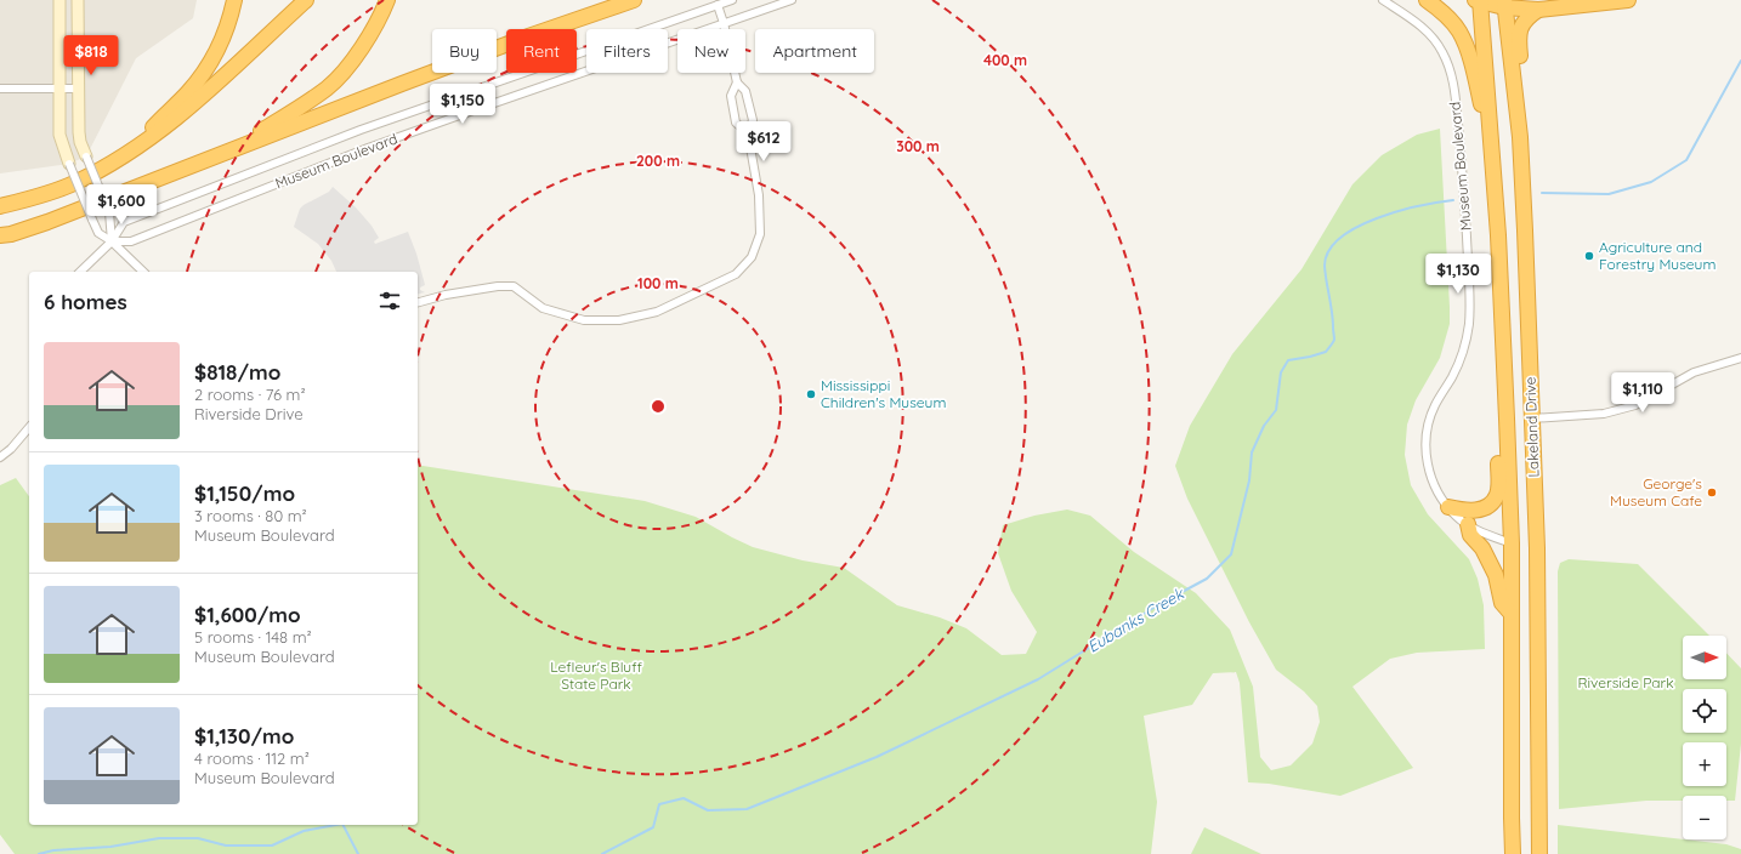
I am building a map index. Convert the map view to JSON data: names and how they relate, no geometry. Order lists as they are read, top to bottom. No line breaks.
{"streets":{"highway":["Lakeland Drive"],"street":["Museum Boulevard"]},"crossings":[["Museum Boulevard","Lakeland Drive"]],"water":["Eubanks Creek"],"parks":["Lefleur's Bluff State Park","Riverside Park"],"places":["Agriculture and Forestry Museum","Mississippi Children's Museum","George's Museum Cafe"],"north":"right","page":{"chip":["Buy","Rent","Filters","New","Apartment"],"price":["$818","$1,150","$612","$1,600","$1,130","$1,110"],"heading":"6 homes","list":[{"name":"$818/mo","note":"2 rooms · 76 m² · Riverside Drive"},{"name":"$1,150/mo","note":"3 rooms · 80 m² · Museum Boulevard"},{"name":"$1,600/mo","note":"5 rooms · 148 m² · Museum Boulevard"},{"name":"$1,130/mo","note":"4 rooms · 112 m² · Museum Boulevard"}],"map_buttons":["+","−"]},"rings":["400 m","300 m","200 m","100 m"]}
